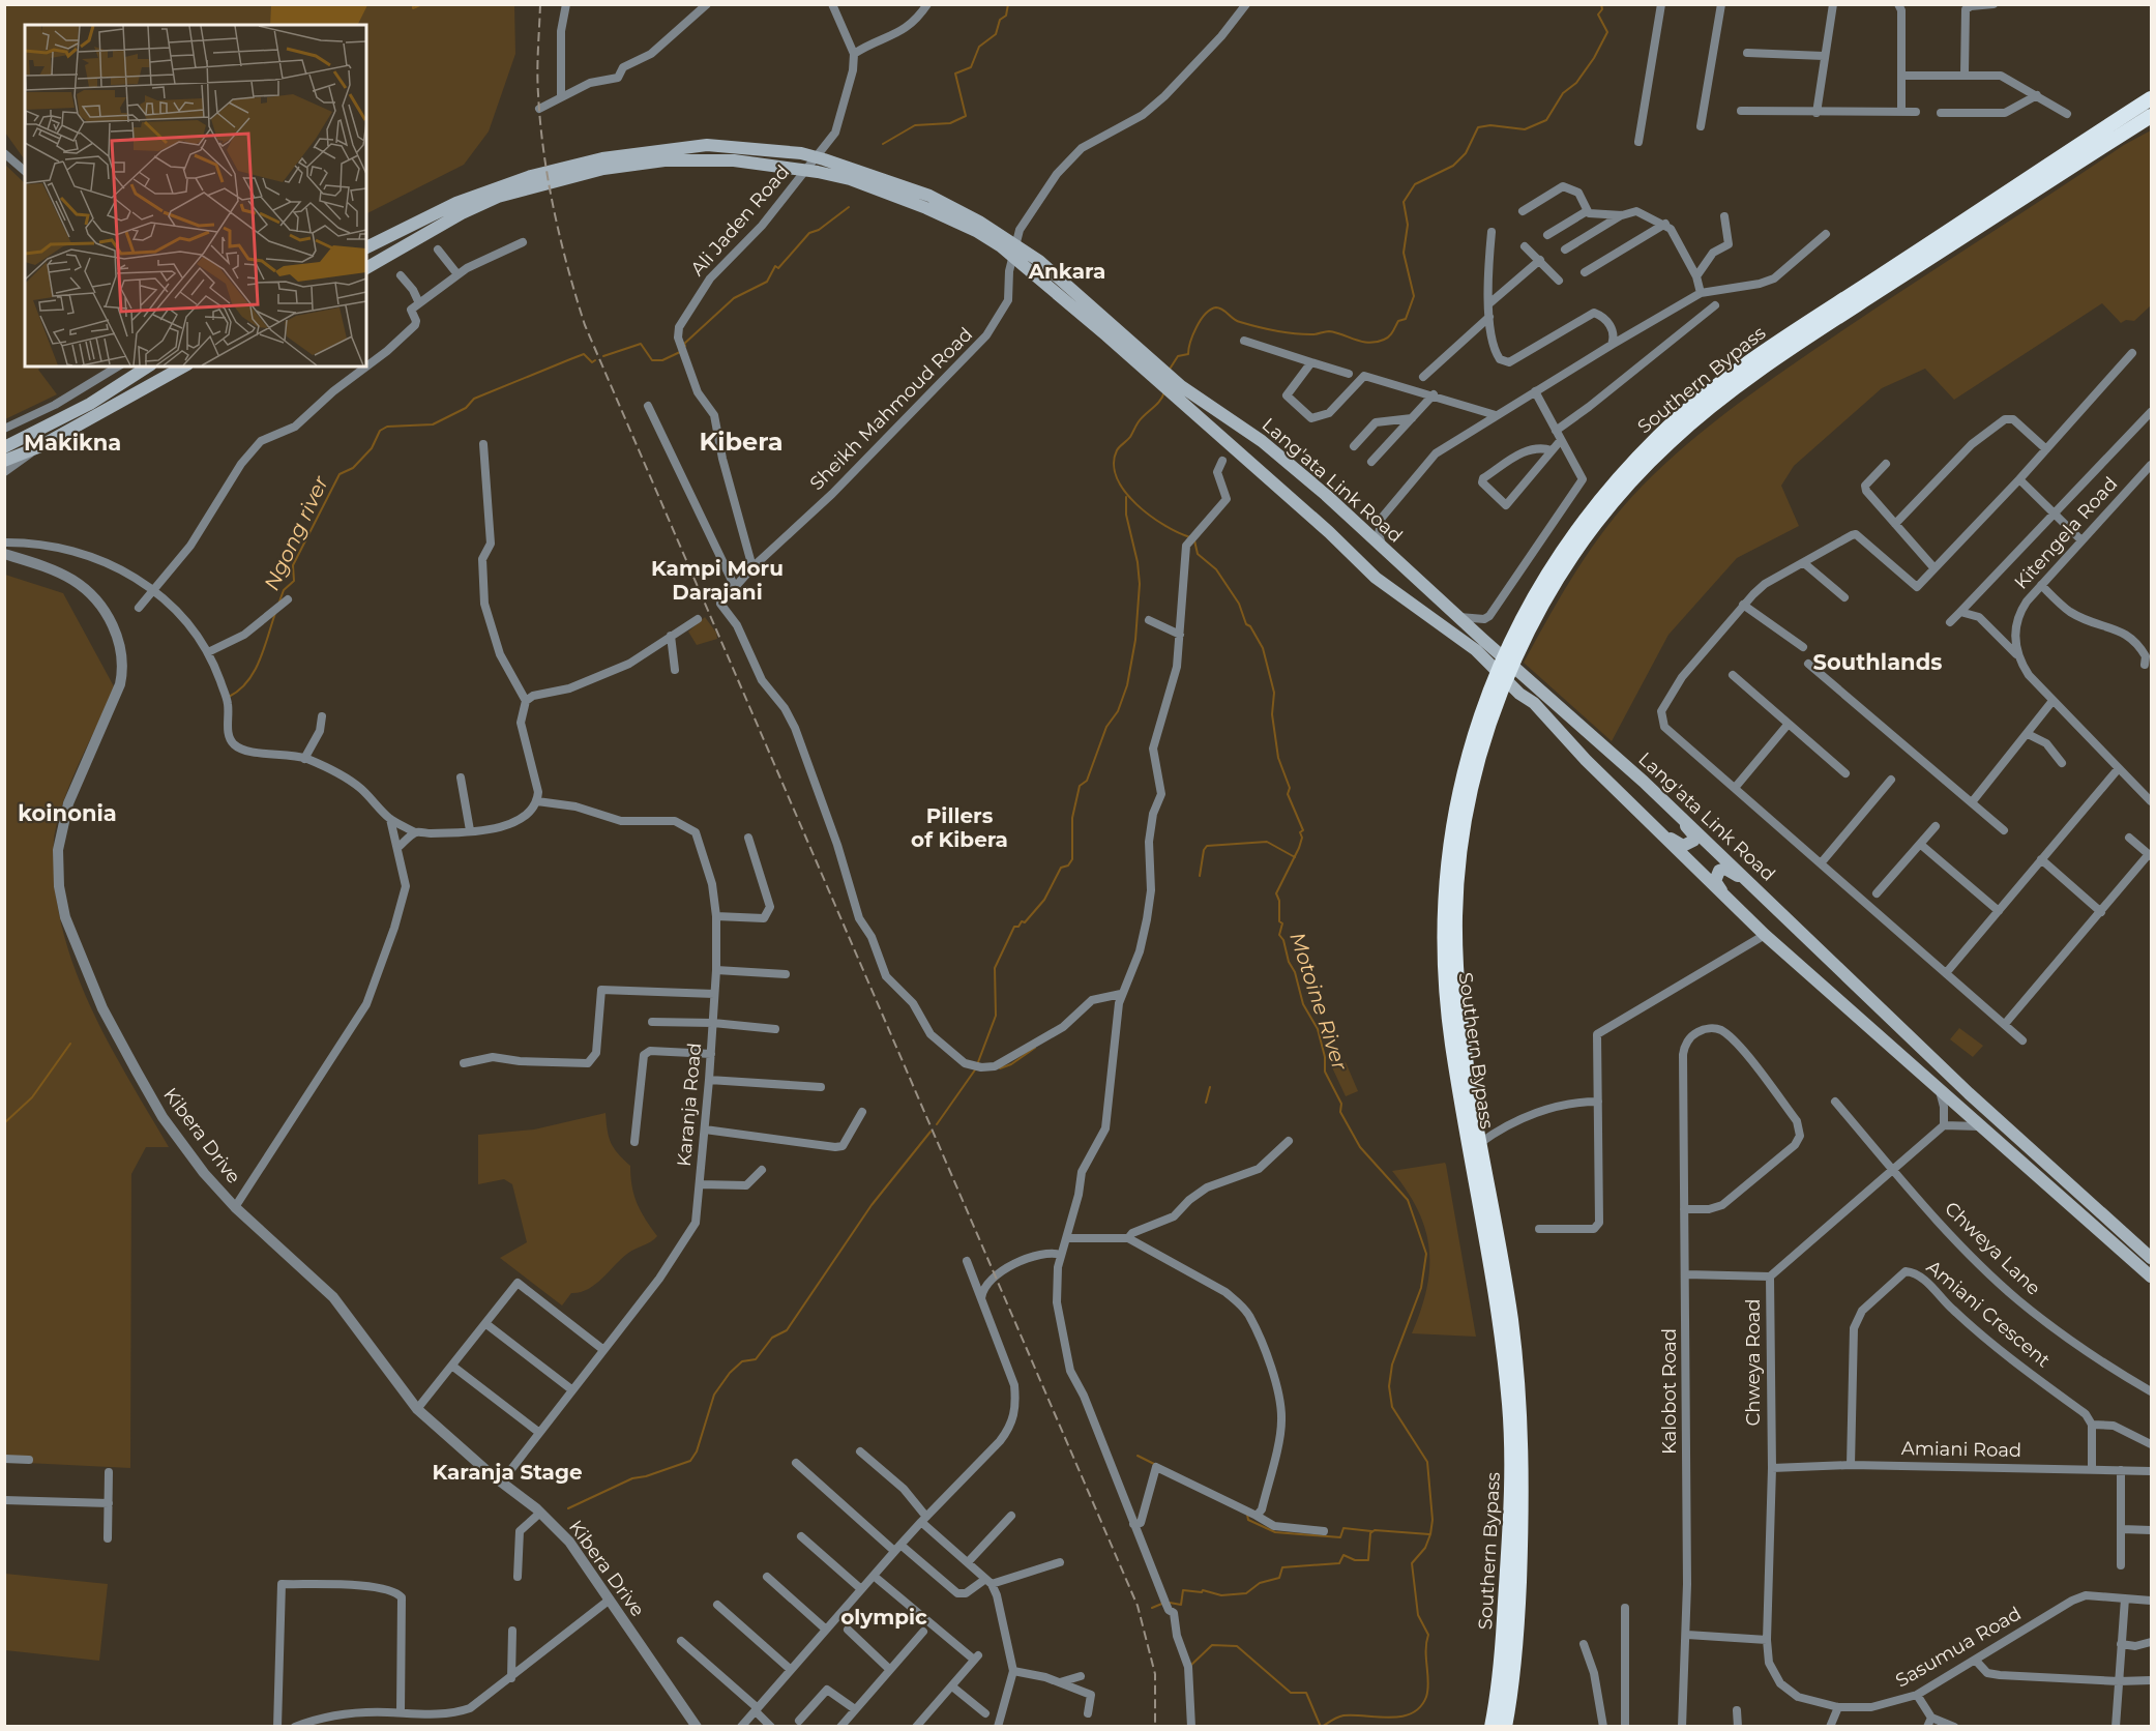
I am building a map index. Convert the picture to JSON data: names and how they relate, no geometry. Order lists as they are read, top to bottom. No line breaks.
{"streets":{"highway":["Southern Bypass"],"main road":["Lang'ata Link Road"],"street":["Ali Jaden Road","Sheikh Mahmoud Road","Kitengela Road","Karanja Road","Kibera Drive","Chweya Lane","Amiani Crescent","Chweya Road","Kalobot Road","Amiani Road","Sasumua Road"]},"crossings":[["Ali Jaden Road","Sheikh Mahmoud Road"],["Karanja Road","Kibera Drive"],["Chweya Lane","Chweya Road"],["Amiani Crescent","Amiani Road"],["Chweya Road","Amiani Road"],["Chweya Road","Sasumua Road"]],"districts":["Ankara","Kibera","Makikna","Kampi Moru Darajani","Southlands","koinonia","Pillers of Kibera","Karanja Stage","olympic"],"water":["Ngong river","Motoine River"]}
